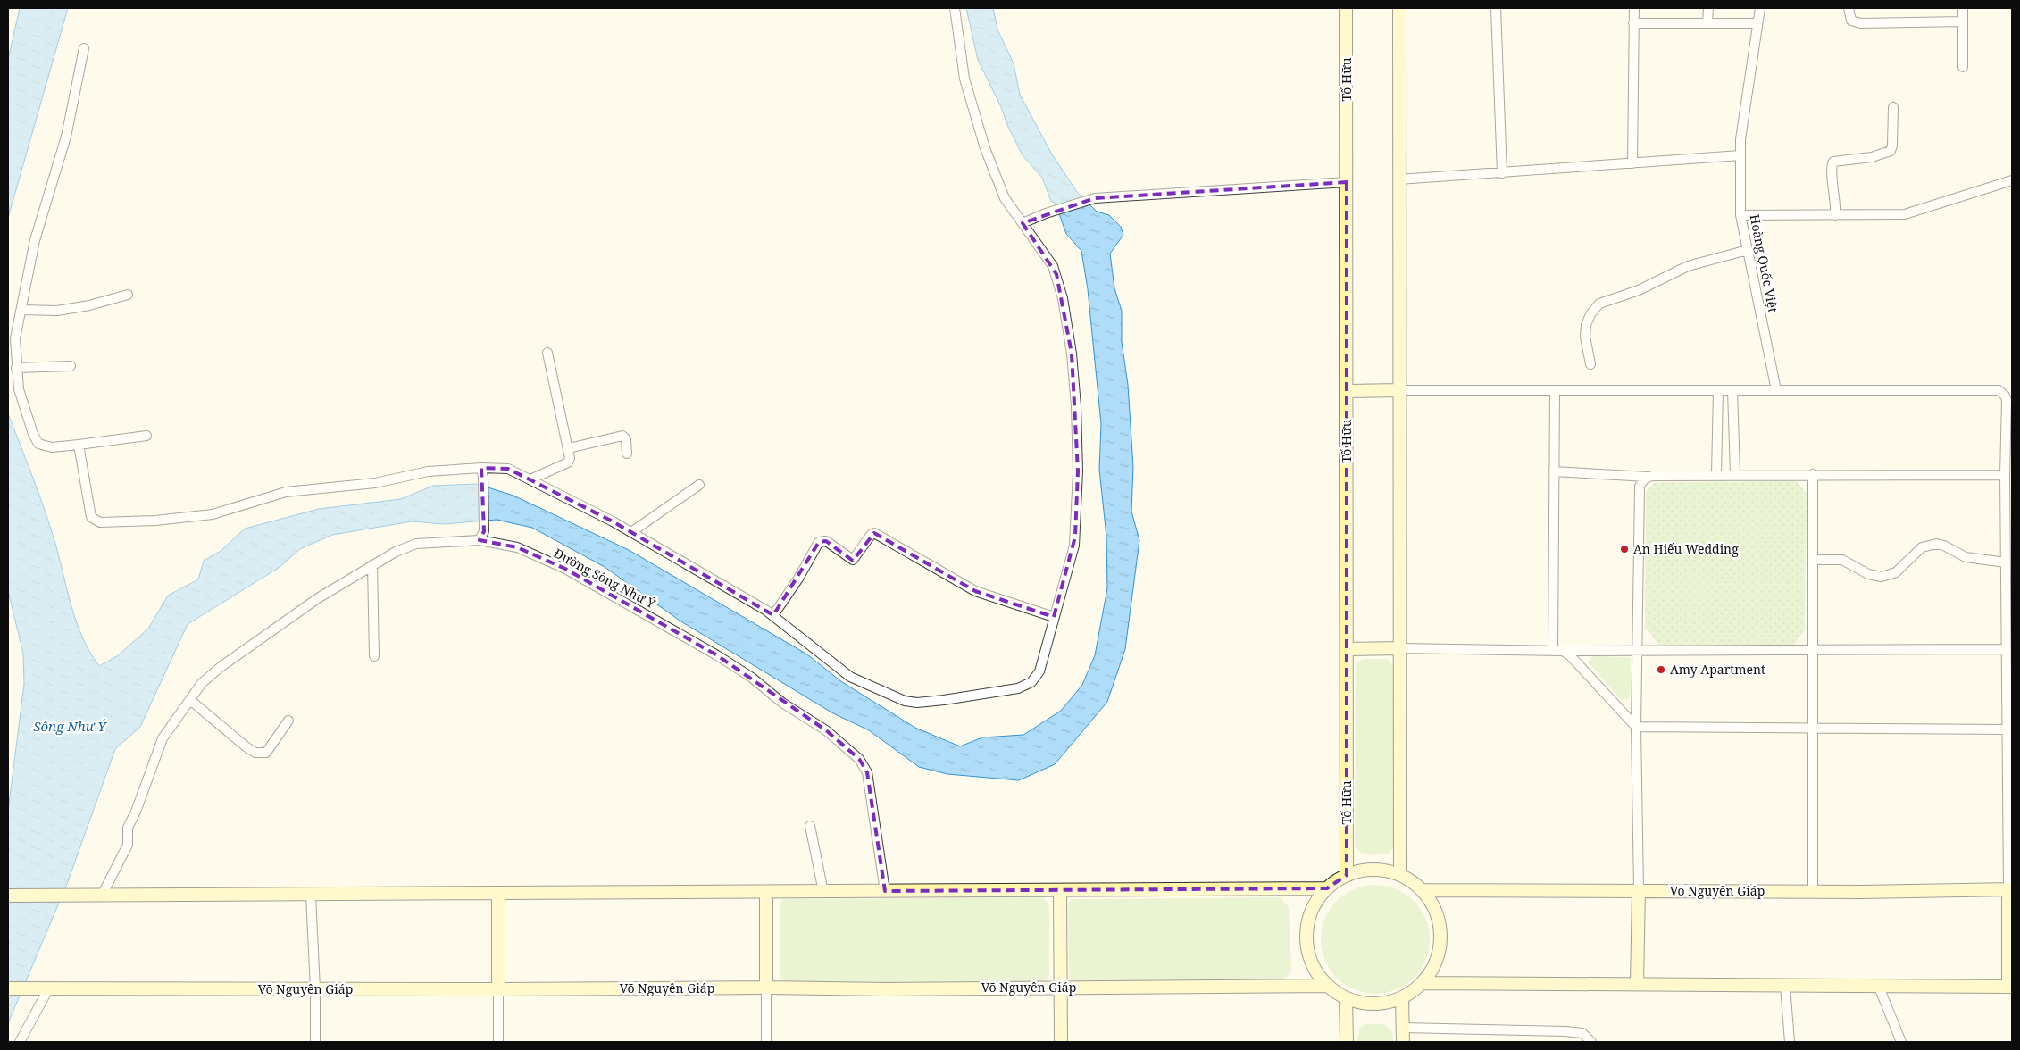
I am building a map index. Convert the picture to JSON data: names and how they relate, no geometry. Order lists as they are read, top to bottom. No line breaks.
{"streets":{"street":["Tố Hữu","Hoàng Quốc Việt","Đường Sông Như Ý","Võ Nguyên Giáp"]},"crossings":[["Tố Hữu","Võ Nguyên Giáp"]],"water":["Sông Như Ý"],"places":["An Hiếu Wedding","Amy Apartment"]}
